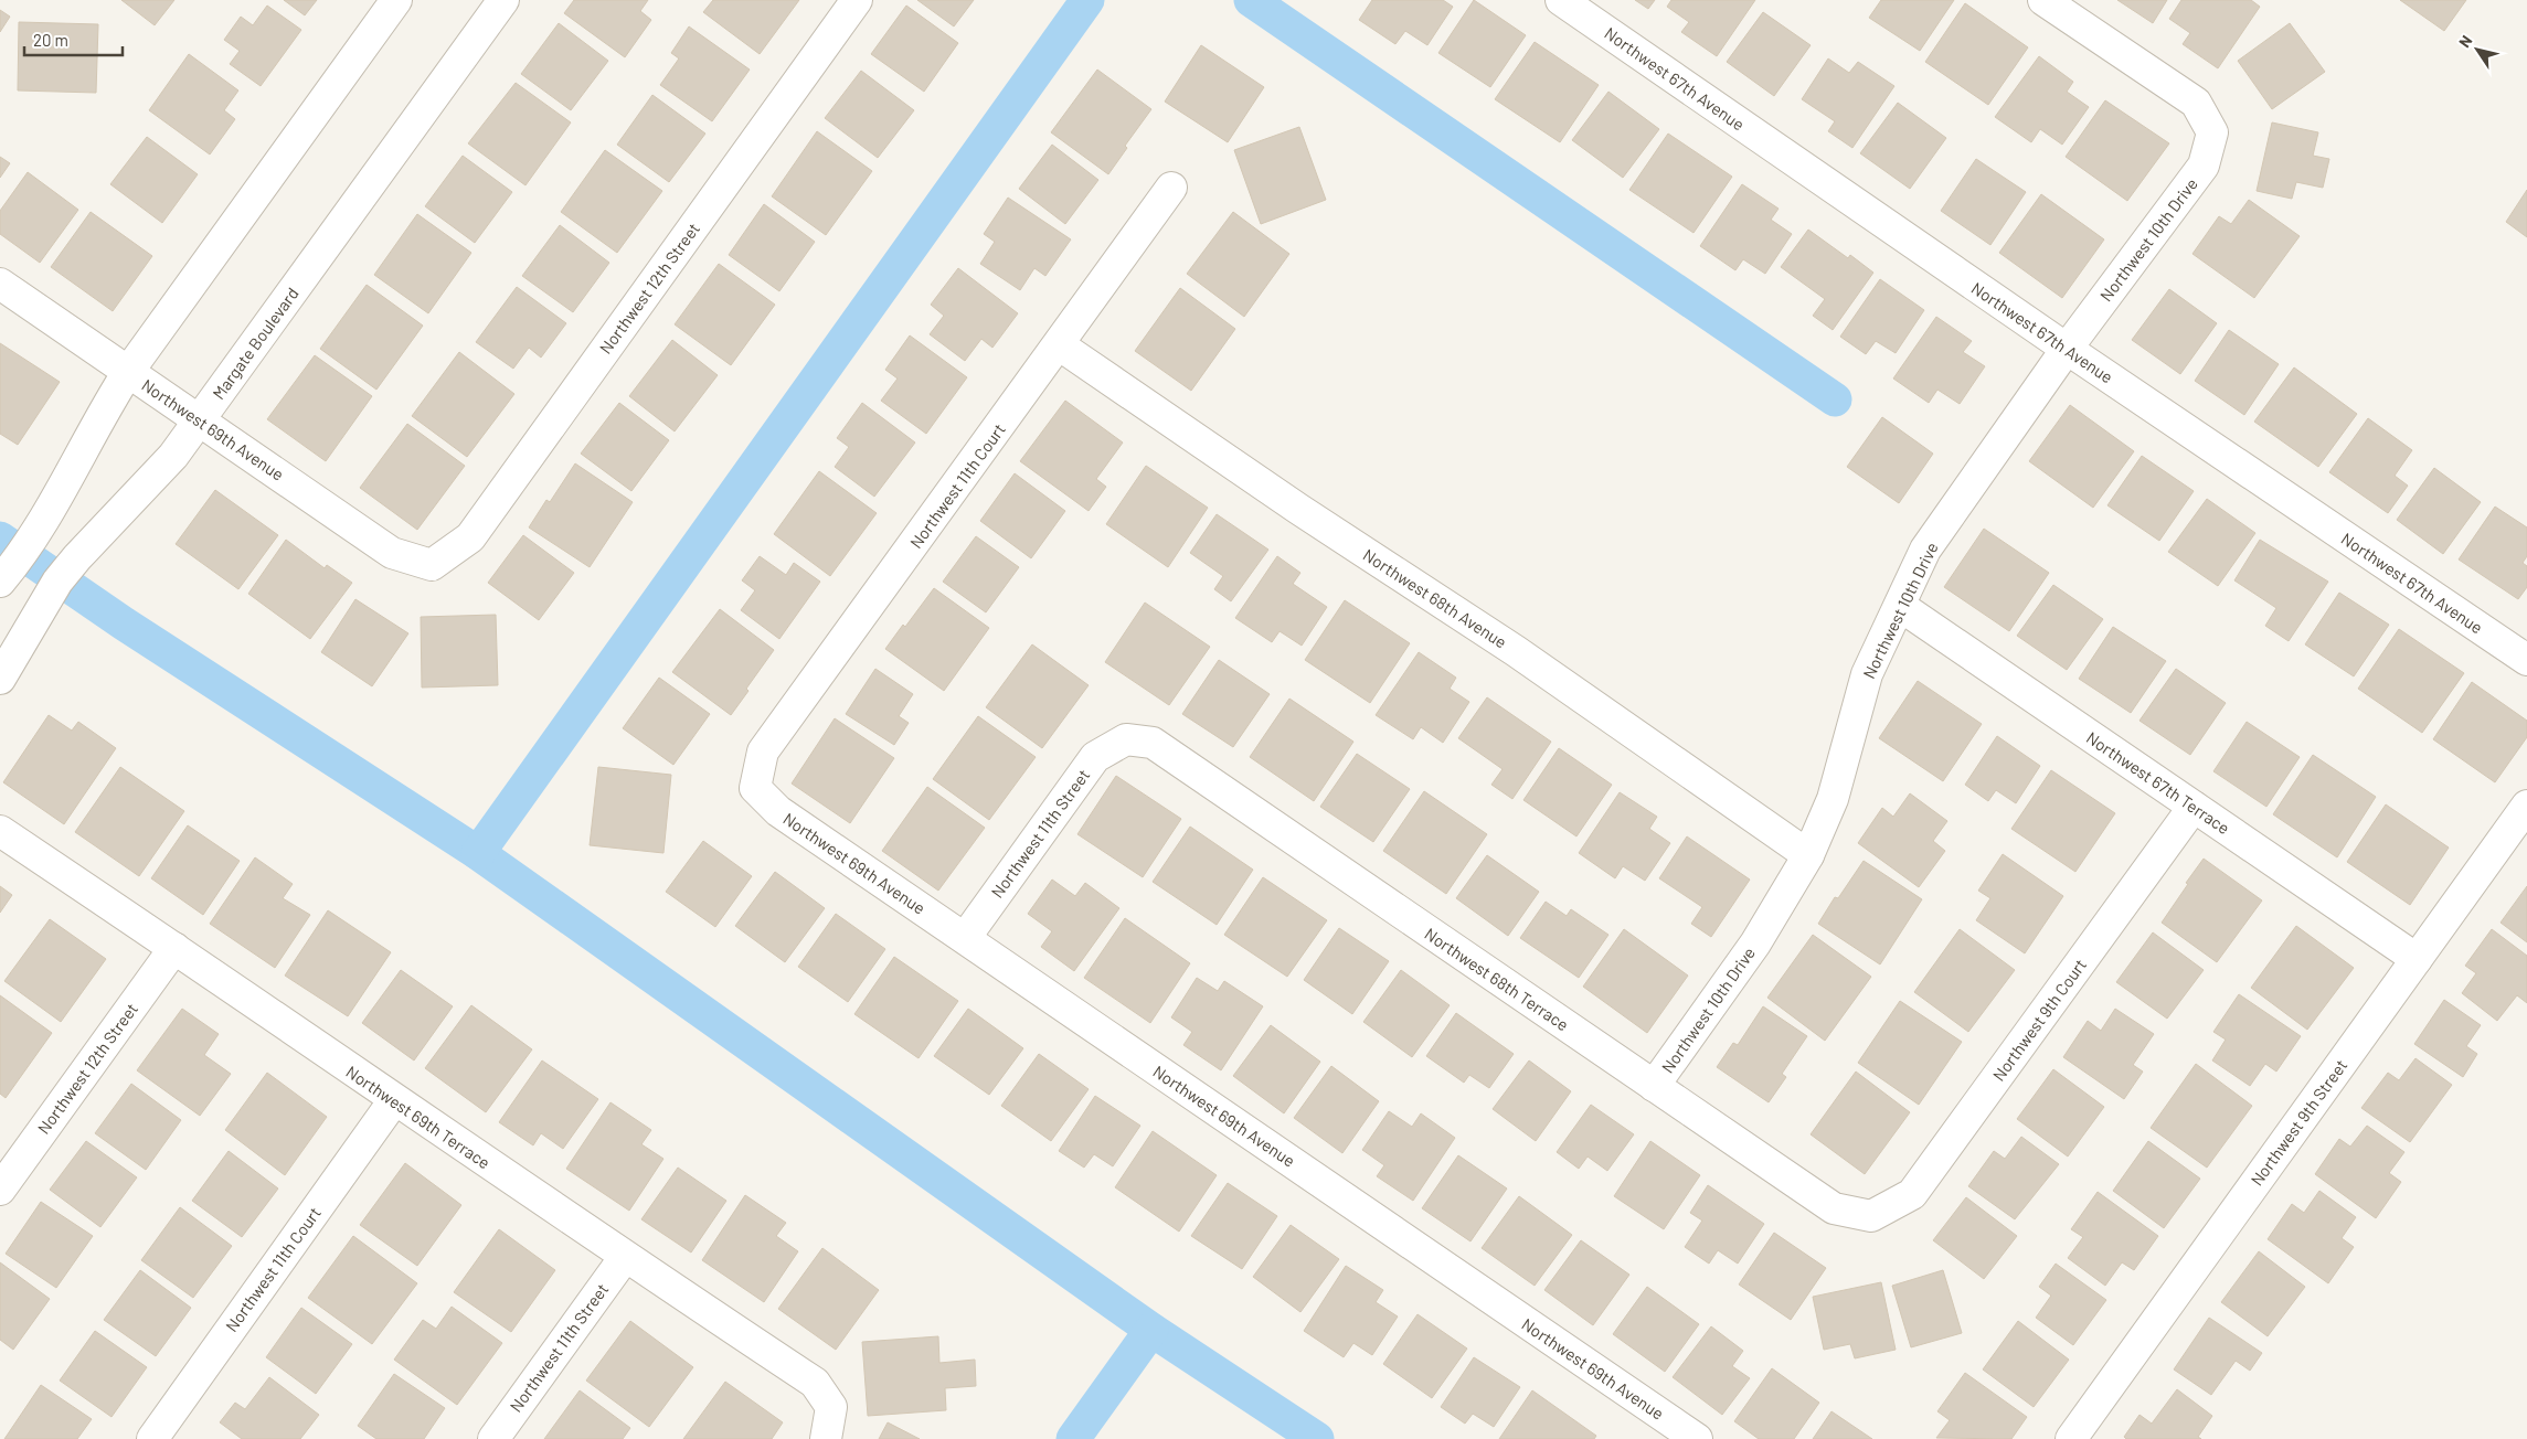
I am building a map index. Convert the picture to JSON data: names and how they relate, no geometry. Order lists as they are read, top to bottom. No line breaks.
{"streets":{"street":["Northwest 67th Avenue","Northwest 10th Drive","Northwest 12th Street","Margate Boulevard","Northwest 69th Avenue","Northwest 11th Court","Northwest 68th Avenue","Northwest 67th Terrace","Northwest 11th Street","Northwest 68th Terrace","Northwest 9th Court","Northwest 69th Terrace","Northwest 9th Street"]},"crossings":[["Northwest 67th Avenue","Northwest 10th Drive"],["Northwest 10th Drive","Northwest 68th Avenue"],["Northwest 10th Drive","Northwest 67th Terrace"],["Northwest 10th Drive","Northwest 68th Terrace"],["Northwest 12th Street","Northwest 69th Avenue"],["Northwest 12th Street","Northwest 69th Terrace"],["Margate Boulevard","Northwest 69th Avenue"],["Northwest 69th Avenue","Northwest 11th Court"],["Northwest 69th Avenue","Northwest 11th Street"],["Northwest 11th Court","Northwest 68th Avenue"],["Northwest 11th Court","Northwest 69th Terrace"],["Northwest 67th Terrace","Northwest 9th Court"],["Northwest 67th Terrace","Northwest 9th Street"],["Northwest 11th Street","Northwest 68th Terrace"],["Northwest 11th Street","Northwest 69th Terrace"],["Northwest 68th Terrace","Northwest 9th Court"]],"scale_bar":"20 m","north":"top left"}
